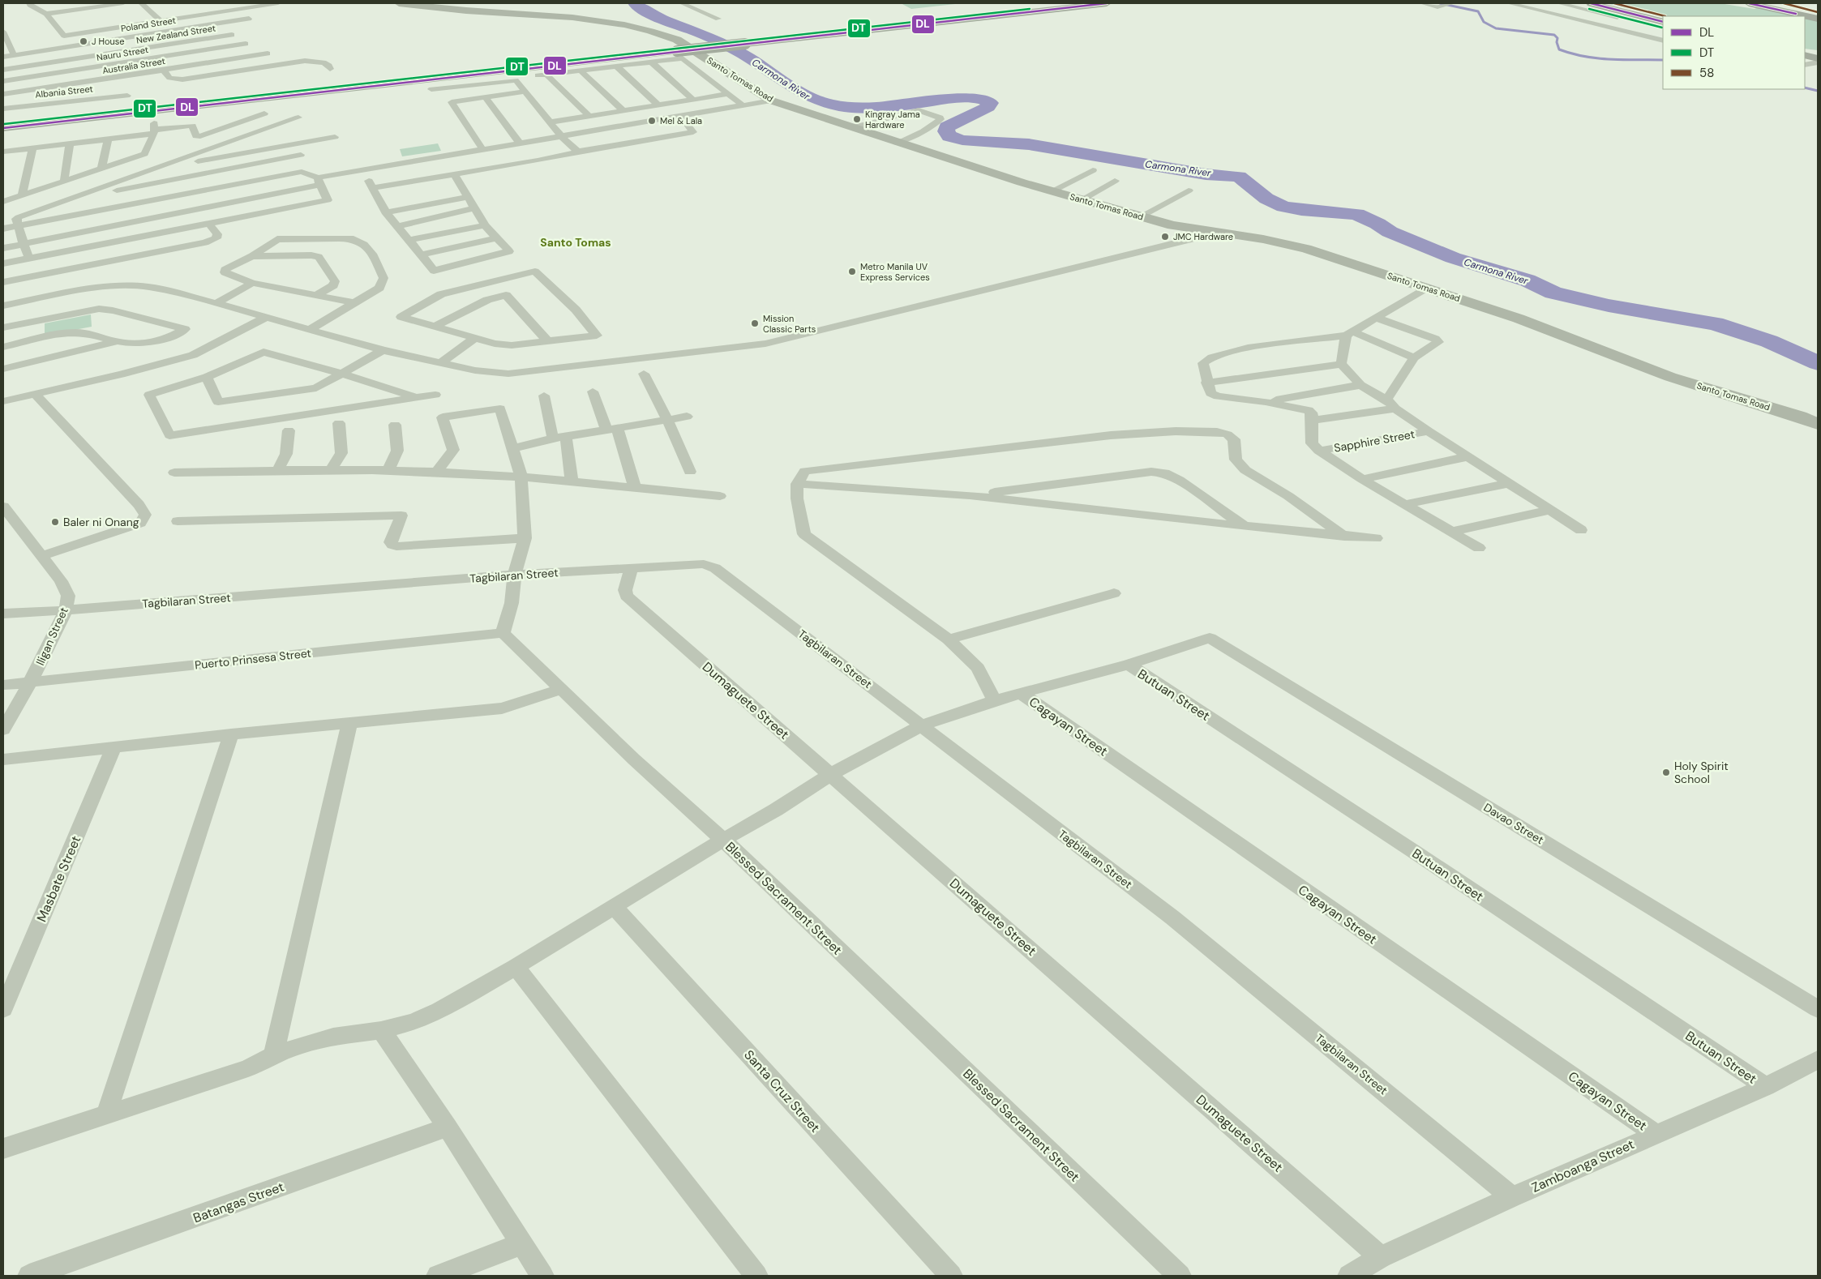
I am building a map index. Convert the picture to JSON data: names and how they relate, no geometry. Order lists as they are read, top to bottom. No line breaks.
{"streets":{"street":["Poland Street","New Zealand Street","Nauru Street","Australia Street","Santo Tomas Road","Albania Street","Sapphire Street","Tagbilaran Street","Iligan Street","Puerto Prinsesa Street","Butuan Street","Dumaguete Street","Cagayan Street","Davao Street","Masbate Street","Blessed Sacrament Street","Santa Cruz Street","Zamboanga Street","Batangas Street"]},"crossings":[["Tagbilaran Street","Iligan Street"],["Tagbilaran Street","Dumaguete Street"],["Tagbilaran Street","Zamboanga Street"],["Iligan Street","Puerto Prinsesa Street"],["Puerto Prinsesa Street","Blessed Sacrament Street"],["Butuan Street","Davao Street"],["Butuan Street","Zamboanga Street"],["Dumaguete Street","Zamboanga Street"],["Cagayan Street","Zamboanga Street"]],"districts":["Santo Tomas"],"water":["Carmona River"],"places":["J House","Kingray Jama Hardware","Mel & Lala","JMC Hardware","Metro Manila UV Express Services","Mission Classic Parts","Baler ni Onang","Holy Spirit School"],"lines":["transit line DL","transit line 58","transit line DT"],"legend":["DL","DT","58"]}
